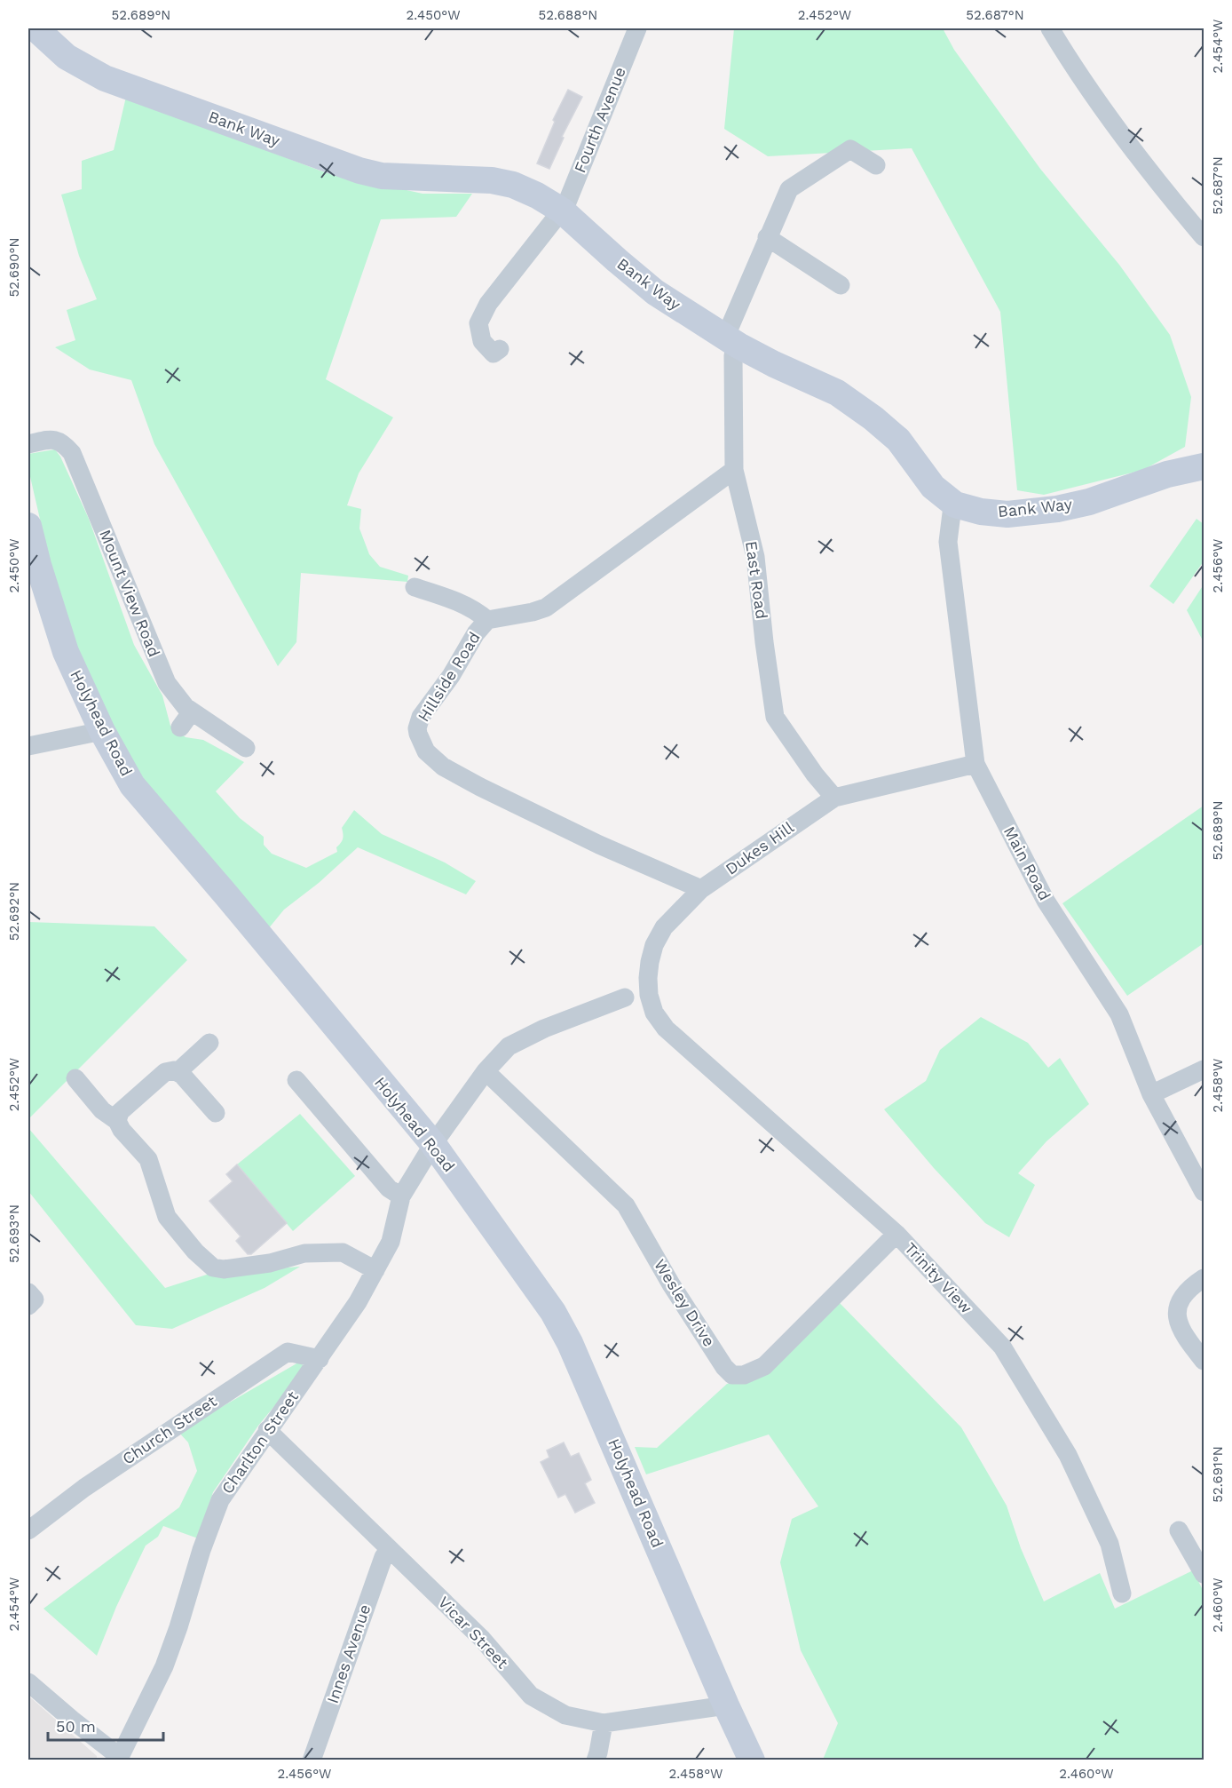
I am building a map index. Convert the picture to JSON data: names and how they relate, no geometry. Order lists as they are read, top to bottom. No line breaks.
{"streets":{"street":["Fourth Avenue","Bank Way","East Road","Mount View Road","Hillside Road","Holyhead Road","Dukes Hill","Main Road","Trinity View","Wesley Drive","Church Street","Charlton Street","Vicar Street","Innes Avenue"]},"crossings":[["Fourth Avenue","Bank Way"],["Bank Way","East Road"],["Bank Way","Main Road"],["East Road","Hillside Road"],["East Road","Dukes Hill"],["Hillside Road","Dukes Hill"],["Holyhead Road","Charlton Street"],["Holyhead Road","Vicar Street"],["Dukes Hill","Main Road"],["Dukes Hill","Trinity View"],["Trinity View","Wesley Drive"],["Church Street","Charlton Street"],["Charlton Street","Vicar Street"],["Vicar Street","Innes Avenue"]],"scale_bar":"50 m","coordinates":["52.689°N","2.450°W","52.688°N","2.452°W","52.687°N","2.454°W","52.690°N","2.456°W","52.692°N","2.458°W","52.693°N","52.691°N","2.460°W"]}
